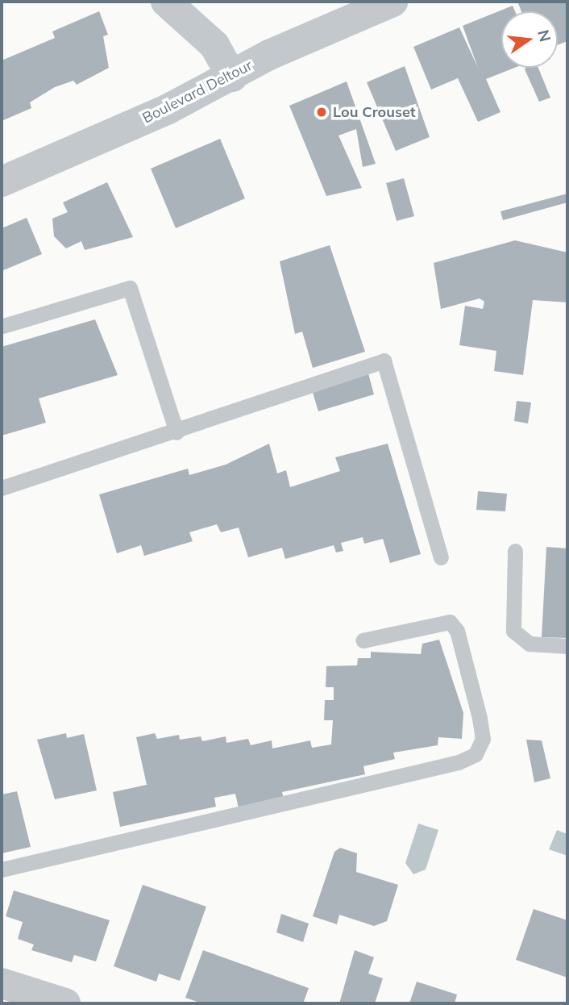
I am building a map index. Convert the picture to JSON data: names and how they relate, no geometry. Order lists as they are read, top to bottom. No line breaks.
{"streets":{"street":["Boulevard Deltour"]},"places":["Lou Crouset"],"north":"right"}
